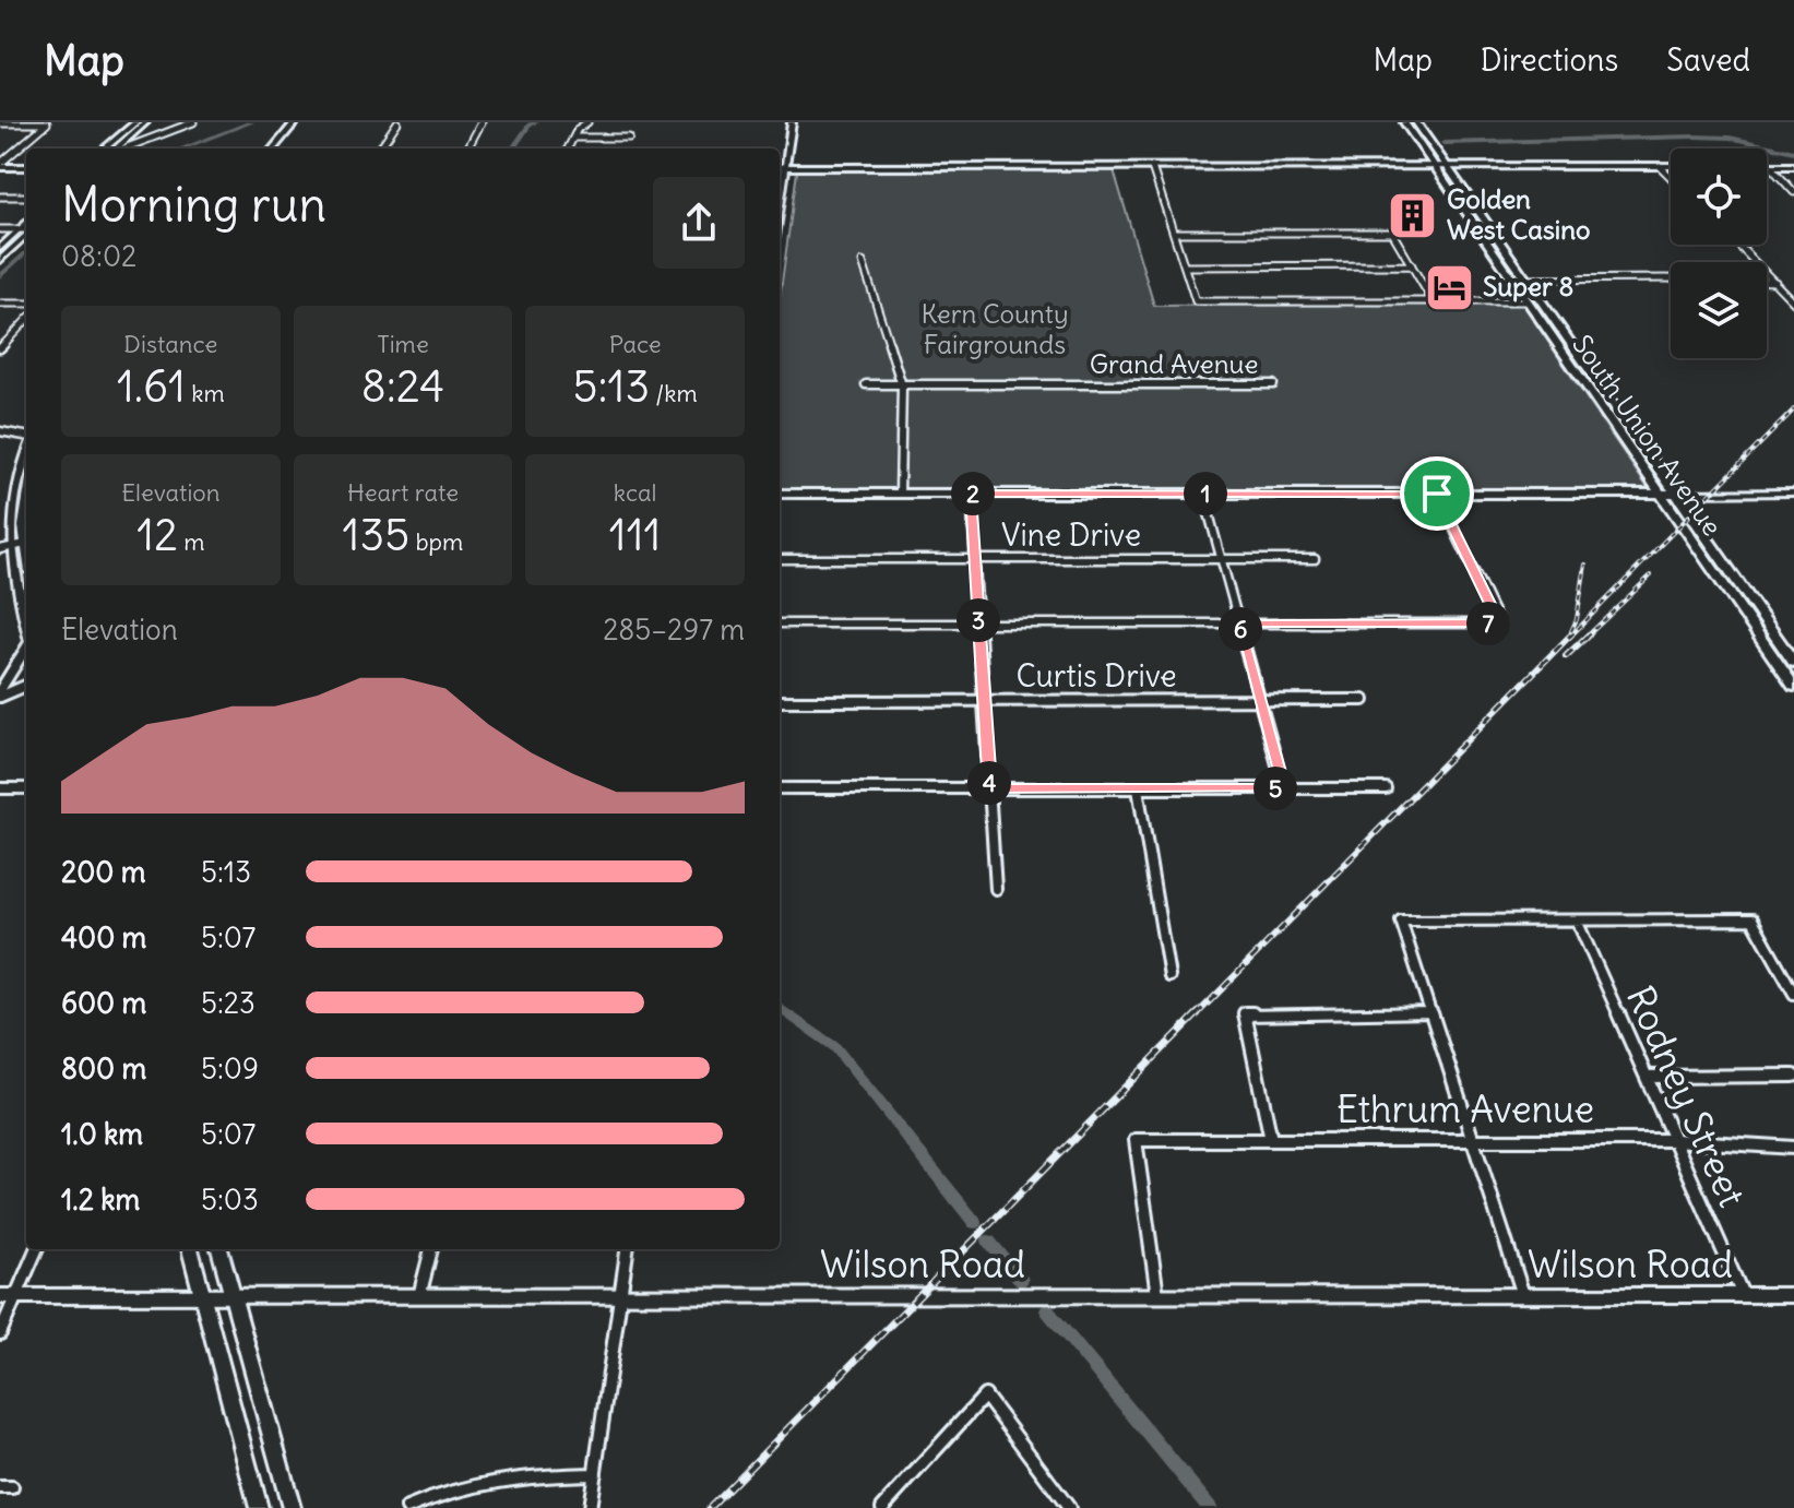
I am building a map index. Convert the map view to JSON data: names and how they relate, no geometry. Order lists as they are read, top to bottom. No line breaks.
{"streets":{"main road":["South Union Avenue"],"street":["Grand Avenue","Vine Drive","Curtis Drive","Rodney Street","Ethrum Avenue","Wilson Road"]},"crossings":[["Rodney Street","Ethrum Avenue"],["Rodney Street","Wilson Road"],["Ethrum Avenue","Wilson Road"]],"parks":["Kern County Fairgrounds"],"places":{"building":["Golden West Casino"],"hotel":["Super 8"]},"page":{"header":"Map","nav":["Map","Directions","Saved"],"heading":["Morning run","08:02"],"stats":[["Distance","1.61 km"],["Time","8:24"],["Pace","5:13 /km"],["Elevation","12 m"],["Heart rate","135 bpm"],["kcal","111"]],"pins":["1","2","3","7","6","4","5"],"chart":["Elevation","285–297 m"],"list":[{"name":"200 m","note":"5:13"},{"name":"400 m","note":"5:07"},{"name":"600 m","note":"5:23"},{"name":"800 m","note":"5:09"},{"name":"1.0 km","note":"5:07"},{"name":"1.2 km","note":"5:03"}]}}
